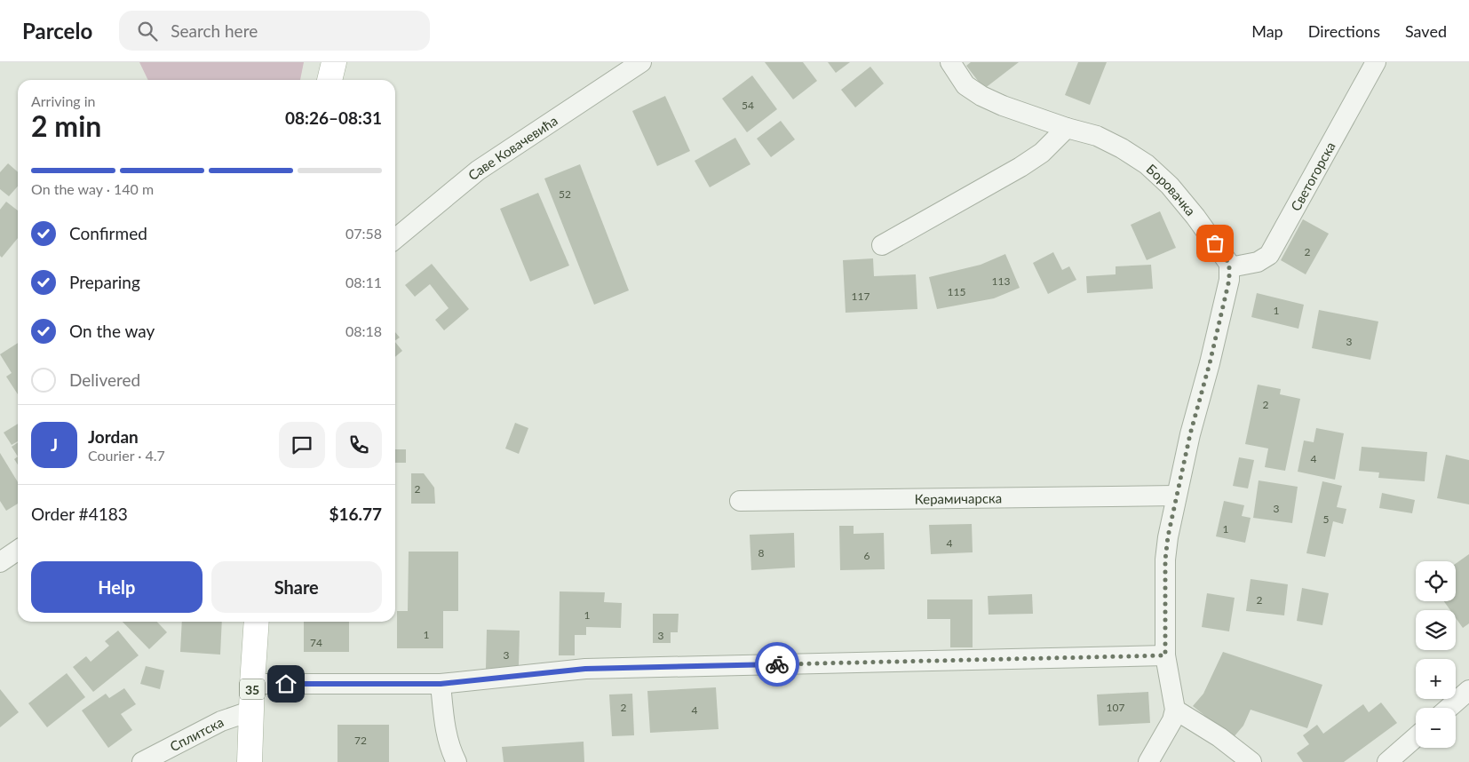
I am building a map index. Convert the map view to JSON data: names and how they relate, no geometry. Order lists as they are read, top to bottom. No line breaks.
{"streets":{"main road":["35"],"street":["Саве Ковачевића","Светогорска","Боровачка","Керамичарска","Сплитска"]},"crossings":[["Светогорска","Боровачка"],["35","Сплитска"]],"house_numbers":["54","52","2","113","115","117","1","3","2","4","2","3","5","1","4","8","6","2","1","1","3","74","3","2","107","4","72"],"page":{"header":"Parcelo","search":"Search here","nav":["Map","Directions","Saved"],"heading":["2 min","Arriving in","08:26–08:31"],"panel":["Jordan","Courier · 4.7","Order #4183","$16.77"],"bar":"On the way · 140 m","list":[["Confirmed","07:58"],["Preparing","08:11"],["On the way","08:18"],"Delivered"],"round":"J","buttons":["Help","Share"],"map_buttons":["+","−"]}}
